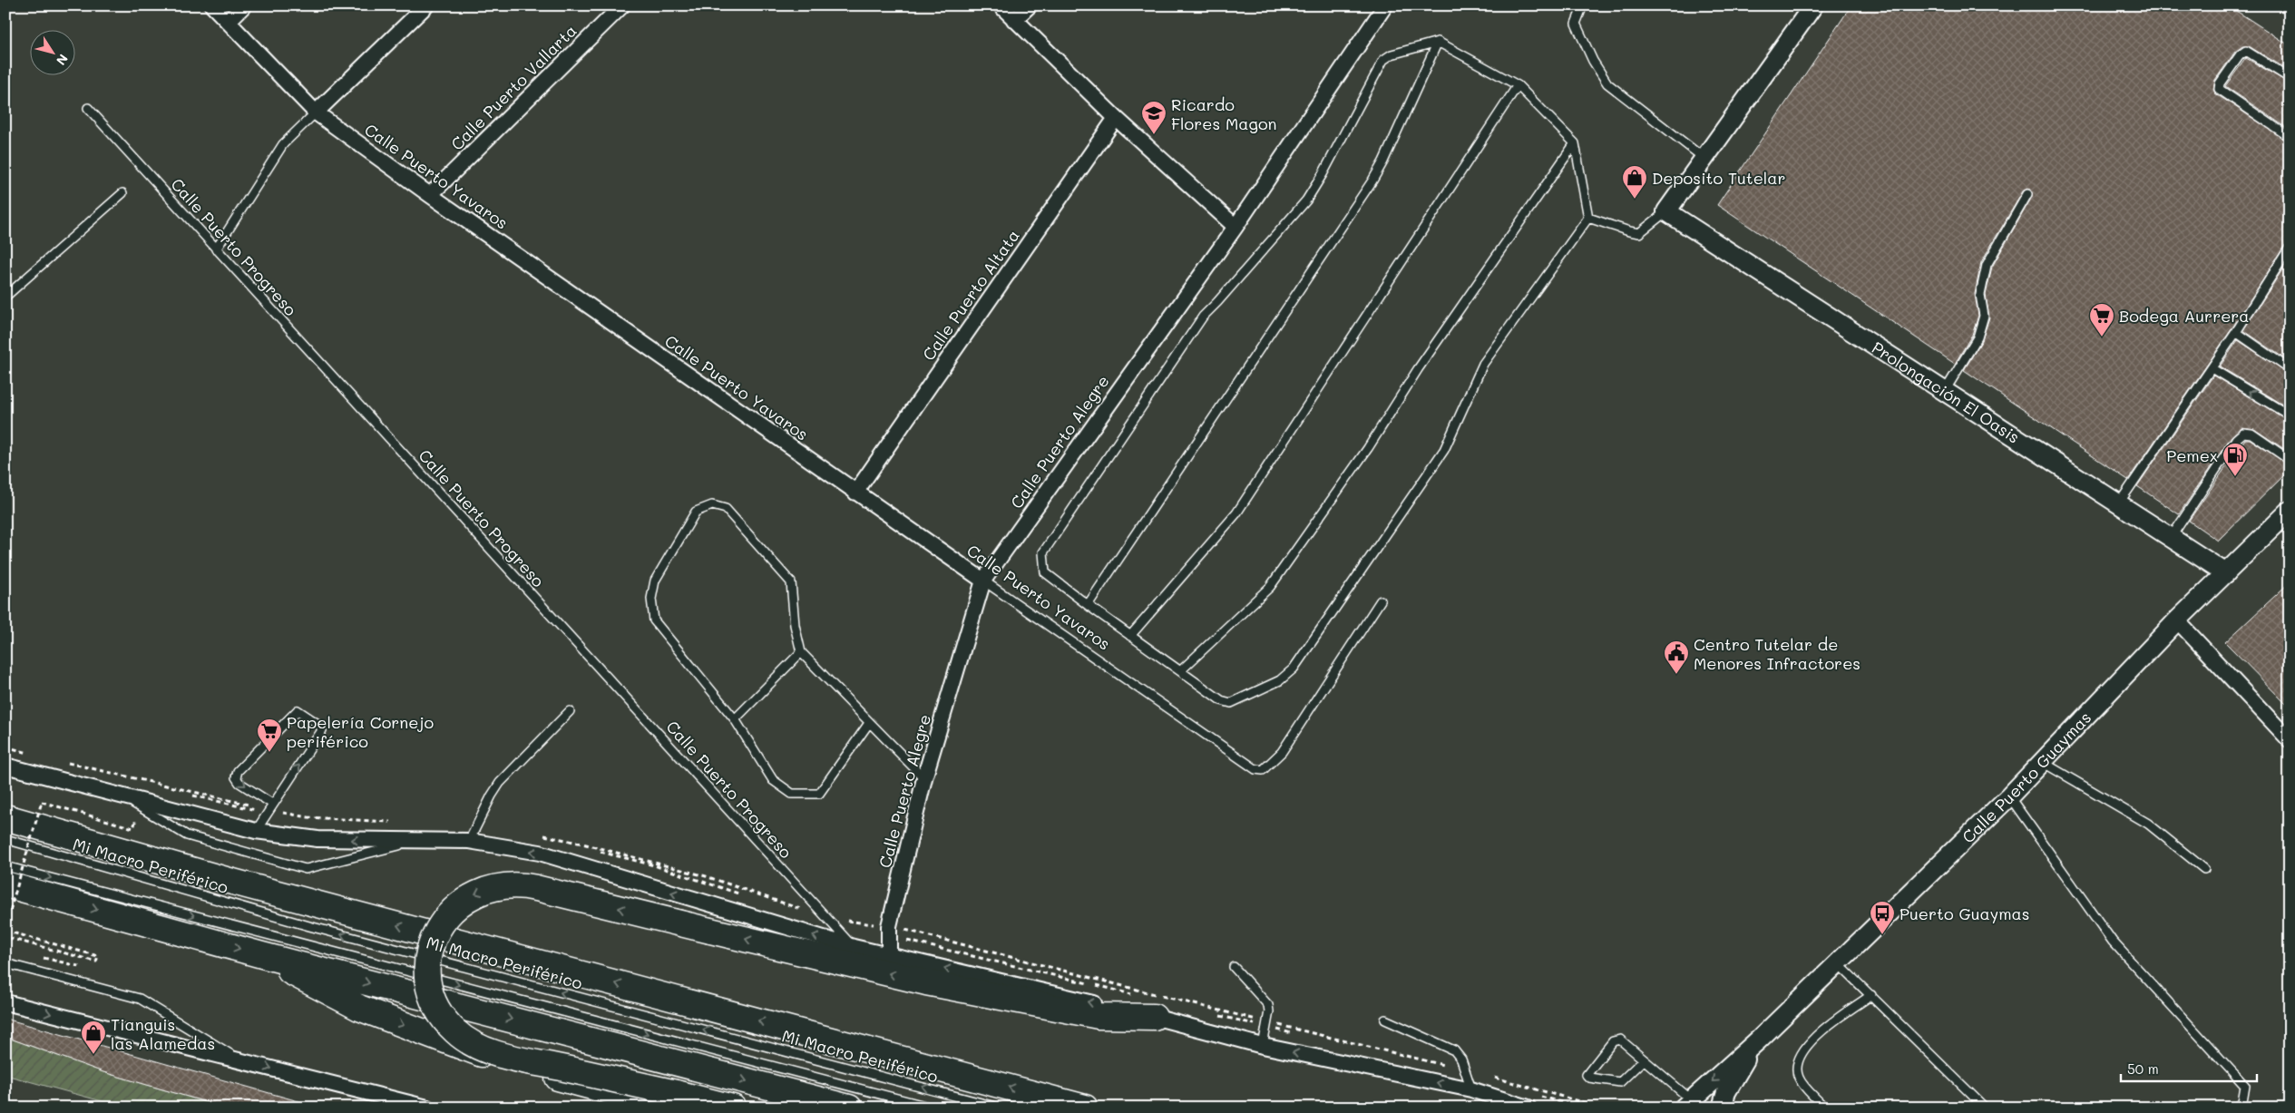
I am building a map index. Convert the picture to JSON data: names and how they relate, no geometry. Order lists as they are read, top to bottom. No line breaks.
{"streets":{"street":["Calle Puerto Vallarta","Calle Puerto Yavaros","Calle Puerto Altata","Prolongación El Oasis","Calle Puerto Alegre","Calle Puerto Guaymas"],"lane":["Calle Puerto Progreso","Mi Macro Periférico"]},"crossings":[["Calle Puerto Vallarta","Calle Puerto Yavaros"],["Calle Puerto Yavaros","Calle Puerto Altata"],["Calle Puerto Yavaros","Calle Puerto Alegre"],["Prolongación El Oasis","Calle Puerto Guaymas"]],"places":{"school or university":["Ricardo Flores Magon"],"shop":["Deposito Tutelar","Tianguis las Alamedas"],"supermarket":["Bodega Aurrera","Papelería Cornejo periférico"],"fuel station":["Pemex"],"public building":["Centro Tutelar de Menores Infractores"],"bus stop":["Puerto Guaymas"]},"scale_bar":"50 m","north":"bottom right"}
